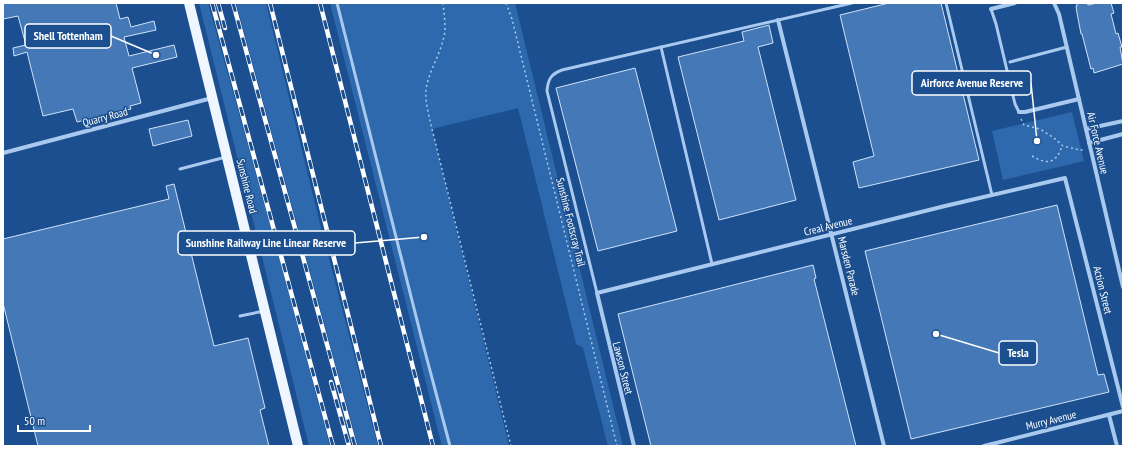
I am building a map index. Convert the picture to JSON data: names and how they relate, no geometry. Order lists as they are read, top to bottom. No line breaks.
{"streets":{"main road":["Sunshine Road"],"street":["Quarry Road","Air Force Avenue","Creal Avenue","Marsden Parade","Action Street","Lawson Street","Murry Avenue"],"path":["Sunshine Footscray Trail"]},"crossings":[["Quarry Road","Sunshine Road"],["Creal Avenue","Marsden Parade"],["Creal Avenue","Action Street"],["Creal Avenue","Lawson Street"]],"places":["Shell Tottenham","Airforce Avenue Reserve","Sunshine Railway Line Linear Reserve","Tesla"],"scale_bar":"50 m"}
